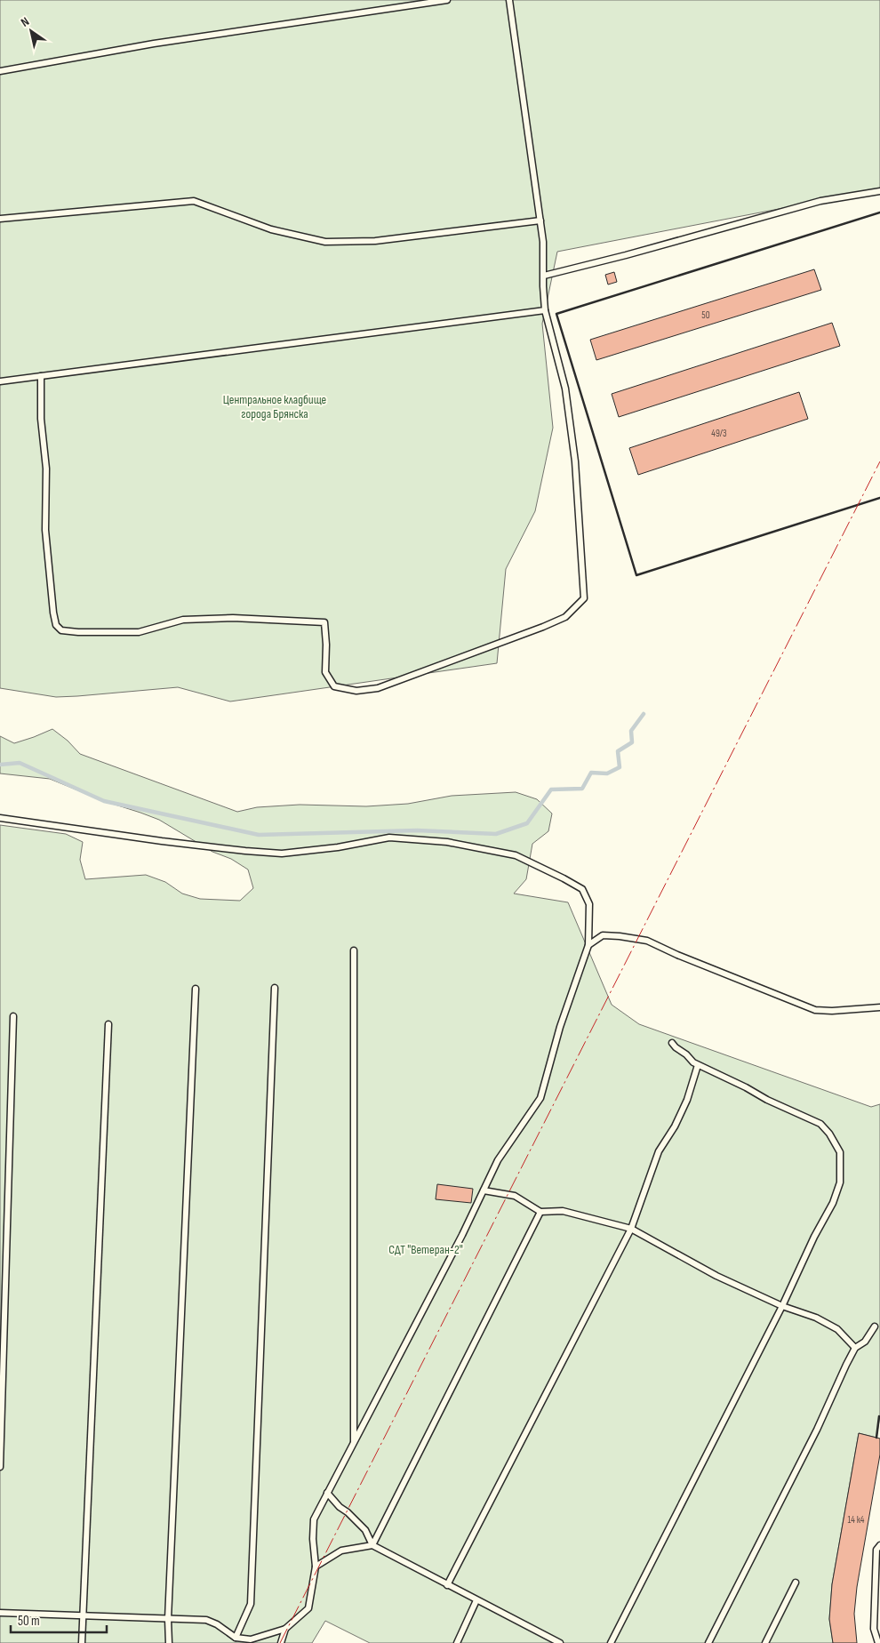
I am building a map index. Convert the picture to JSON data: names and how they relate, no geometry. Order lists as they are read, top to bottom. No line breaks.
{"parks":["Центральное кладбище города Брянска","СДТ \"Ветеран-2\""],"house_numbers":["50","49/3","14 к4"],"scale_bar":"50 m","north":"top left"}
